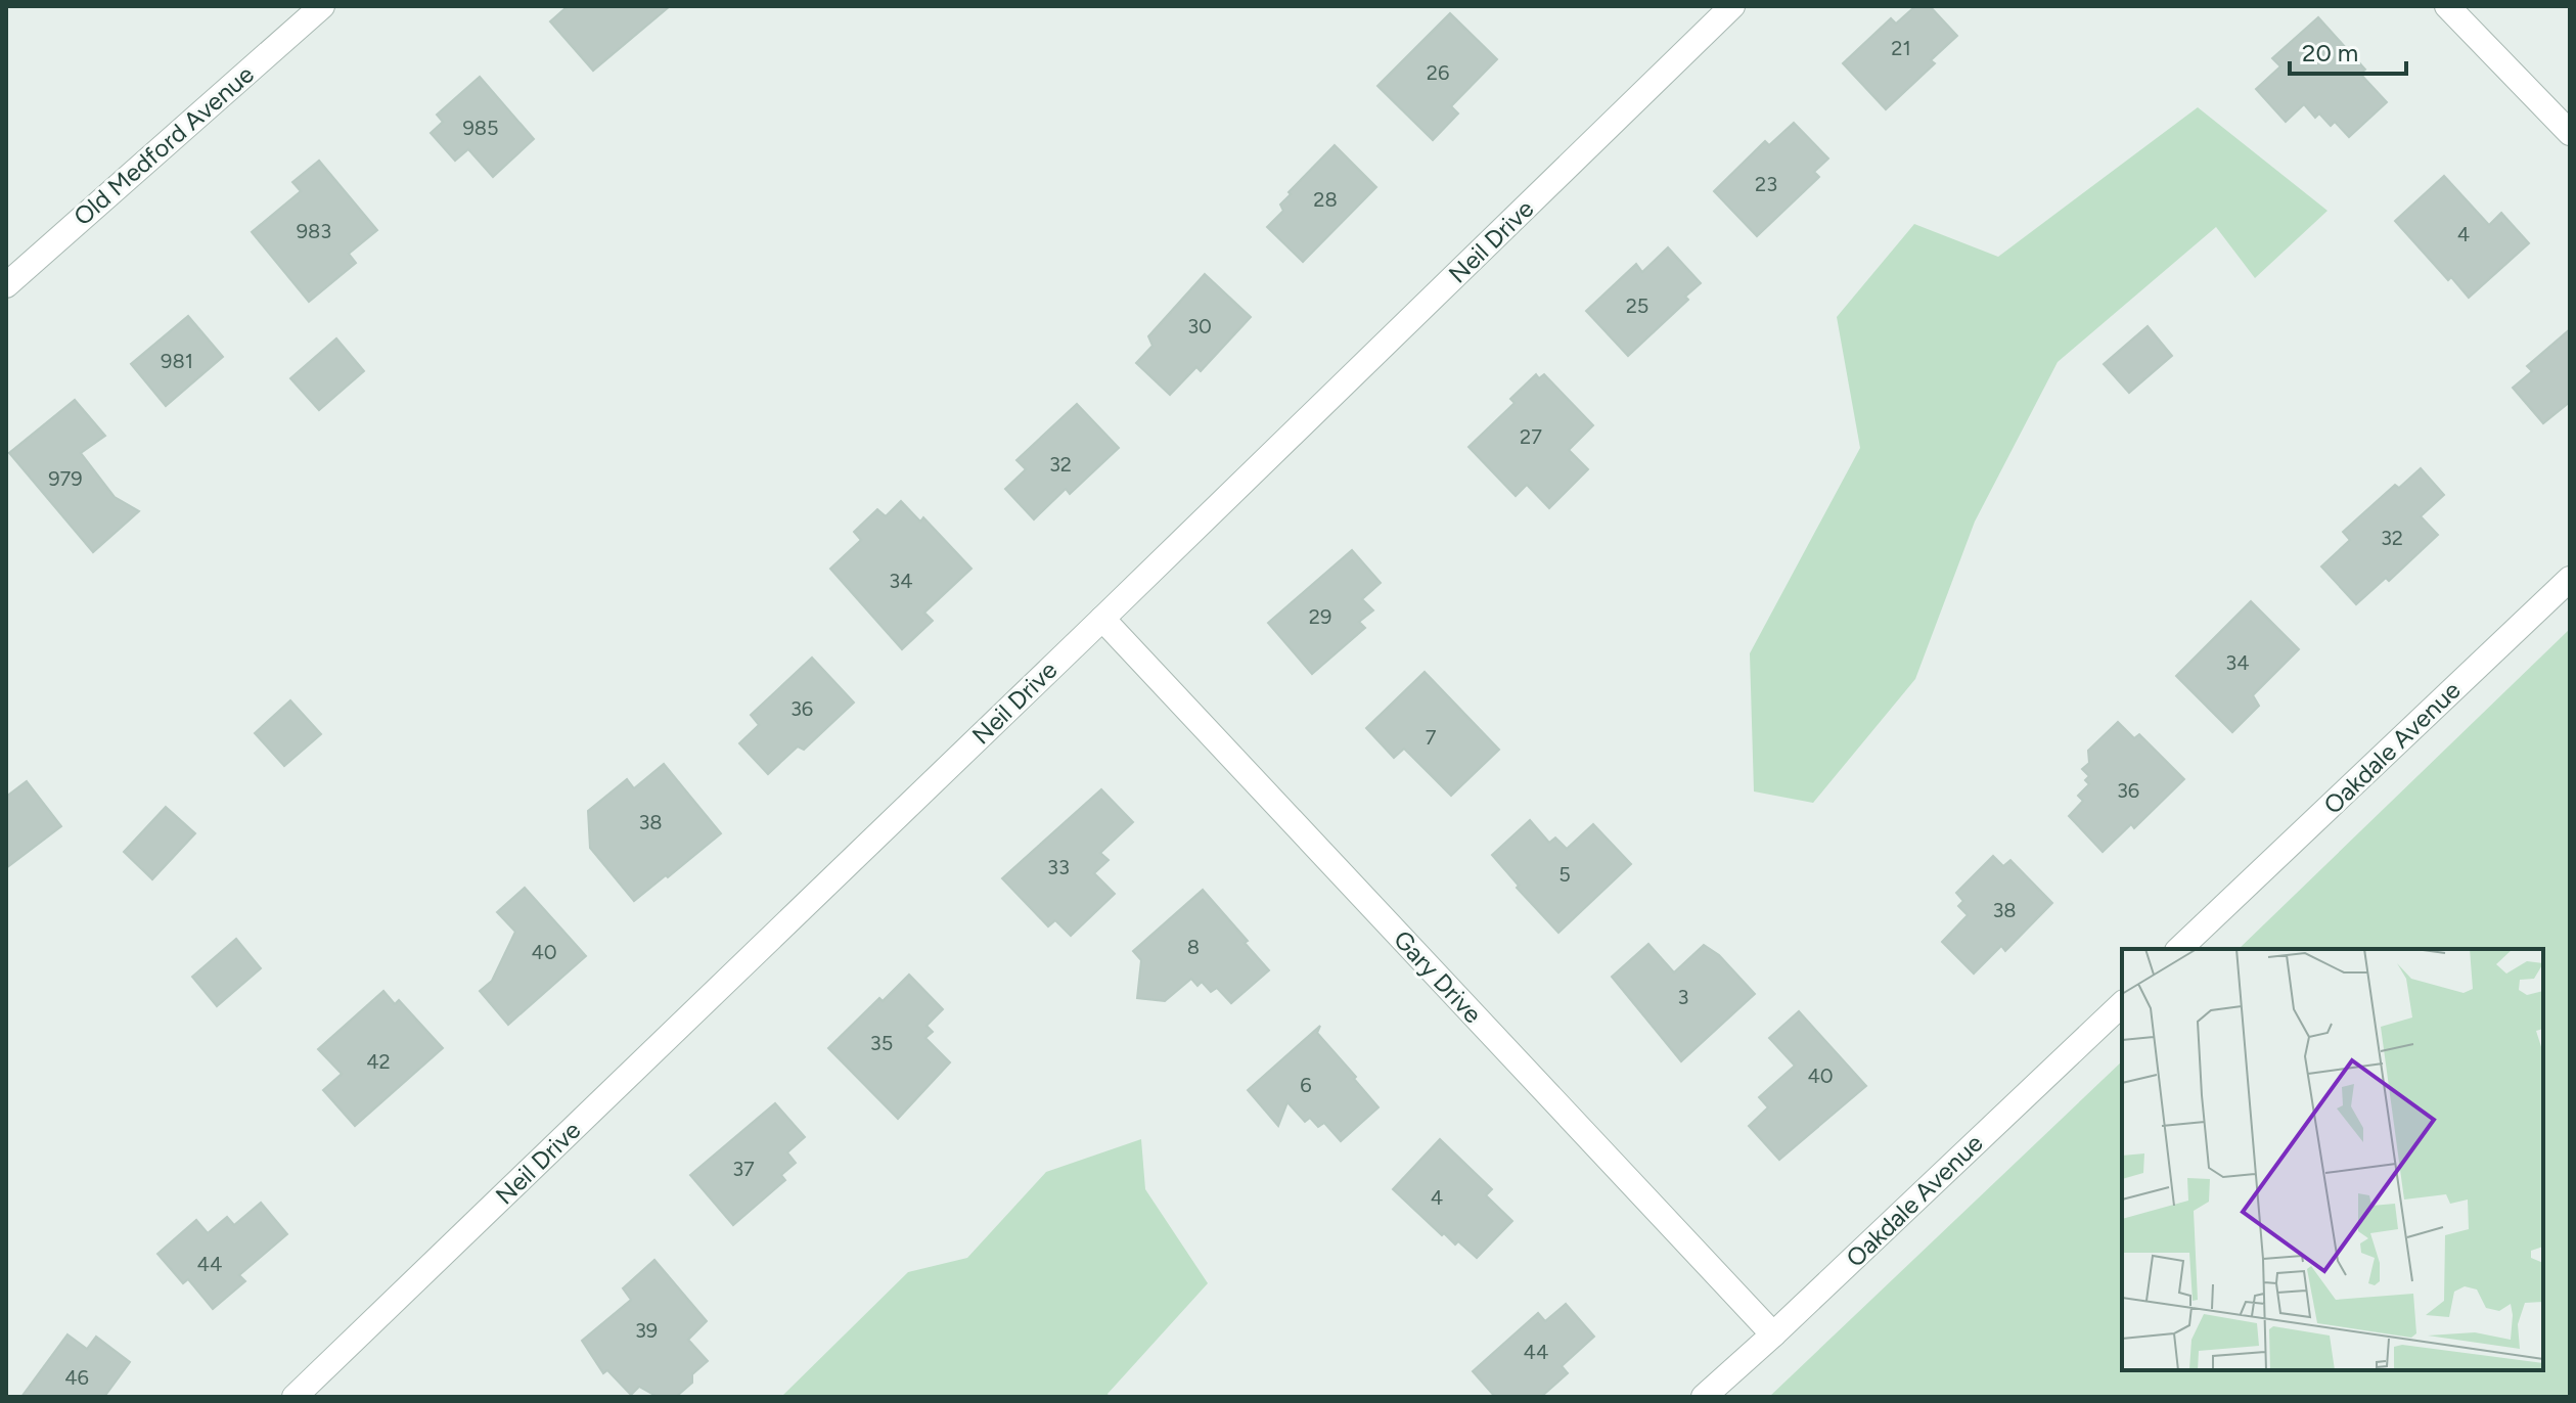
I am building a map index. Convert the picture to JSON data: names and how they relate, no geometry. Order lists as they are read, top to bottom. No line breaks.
{"streets":{"street":["Old Medford Avenue","Neil Drive","Oakdale Avenue","Gary Drive"]},"crossings":[["Neil Drive","Gary Drive"],["Oakdale Avenue","Gary Drive"]],"house_numbers":["21","26","985","23","28","983","4","25","30","981","27","32","979","32","34","29","34","36","7","36","38","33","5","38","8","40","3","35","42","40","6","37","4","44","39","44","46"],"scale_bar":"20 m"}
